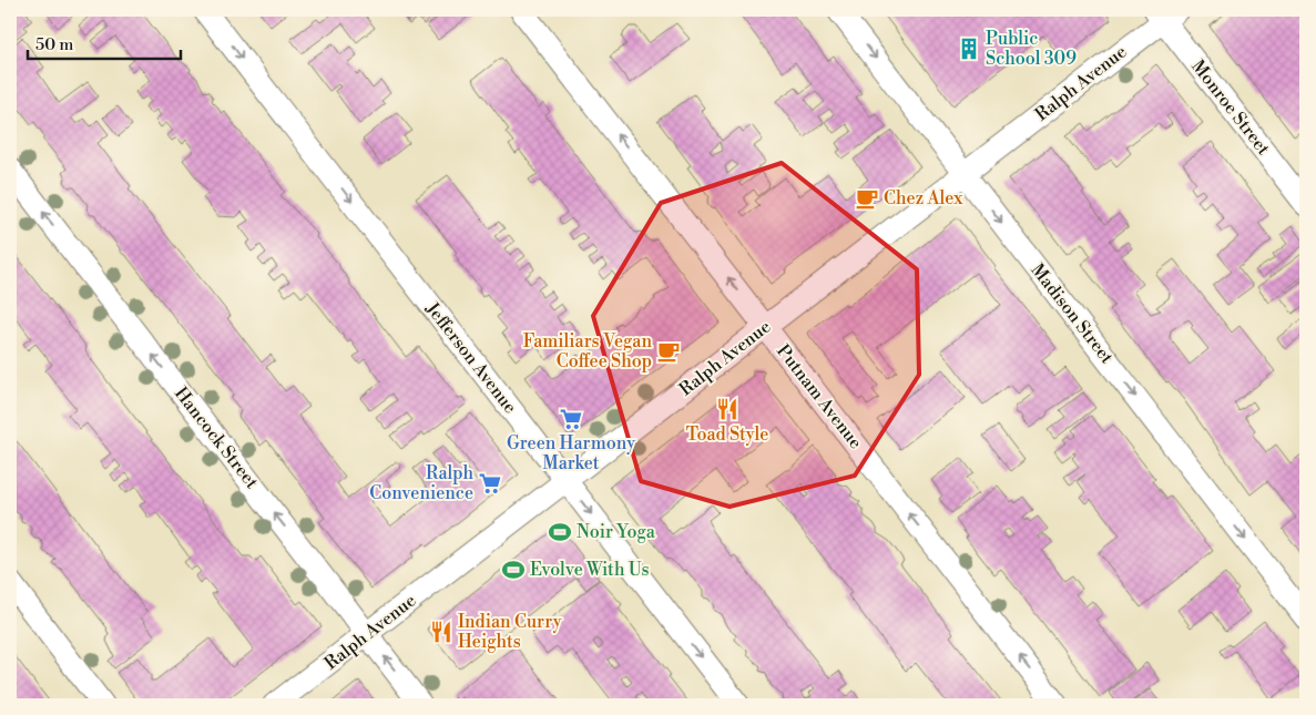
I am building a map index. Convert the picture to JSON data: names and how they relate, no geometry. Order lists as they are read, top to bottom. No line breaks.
{"streets":{"street":["Ralph Avenue","Monroe Street","Madison Street","Jefferson Avenue","Putnam Avenue","Hancock Street"]},"crossings":[["Ralph Avenue","Monroe Street"],["Ralph Avenue","Madison Street"],["Ralph Avenue","Jefferson Avenue"],["Ralph Avenue","Putnam Avenue"],["Ralph Avenue","Hancock Street"]],"one_way":["Madison Street","Jefferson Avenue","Putnam Avenue","Hancock Street"],"places":{"building":["Public School 309"],"cafe":["Chez Alex","Familiars Vegan Coffee Shop"],"restaurant":["Toad Style","Indian Curry Heights"],"supermarket":["Green Harmony Market","Ralph Convenience"],"sports":["Noir Yoga","Evolve With Us"]},"scale_bar":"50 m"}
